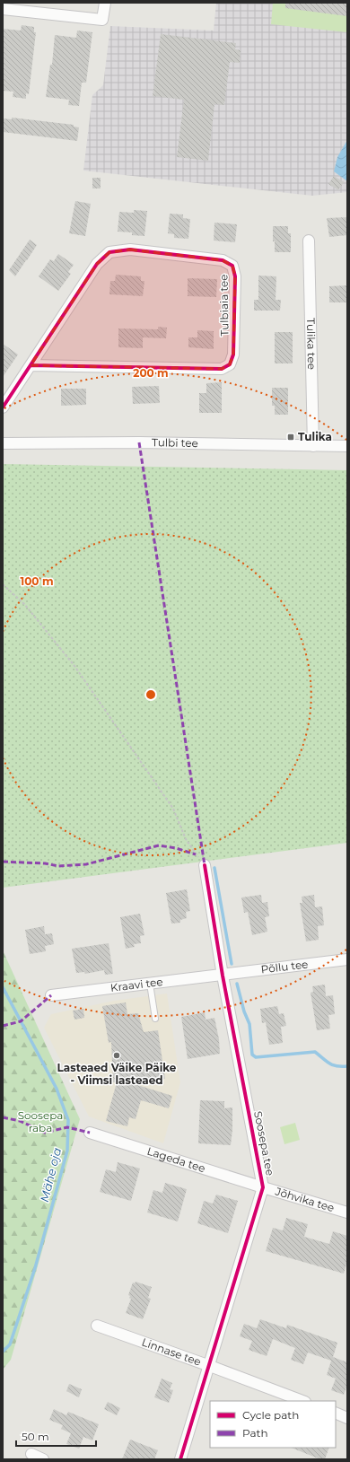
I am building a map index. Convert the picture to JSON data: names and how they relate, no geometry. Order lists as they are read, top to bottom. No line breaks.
{"streets":{"street":["Tulbiaia tee","Tulika tee","Tulbi tee","Põllu tee","Kraavi tee","Soosepa tee","Lageda tee","Jõhvika tee","Linnase tee"]},"crossings":[["Tulika tee","Tulbi tee"],["Põllu tee","Kraavi tee"],["Põllu tee","Soosepa tee"],["Kraavi tee","Soosepa tee"],["Soosepa tee","Lageda tee"],["Soosepa tee","Jõhvika tee"],["Soosepa tee","Linnase tee"],["Lageda tee","Jõhvika tee"]],"water":["Mähe oja"],"parks":["Soosepa raba"],"places":{"transit":["Tulika"],"other":["Lasteaed Väike Päike - Viimsi lasteaed"]},"legend":["Cycle path","Path"],"scale_bar":"50 m","rings":["200 m","100 m"]}
